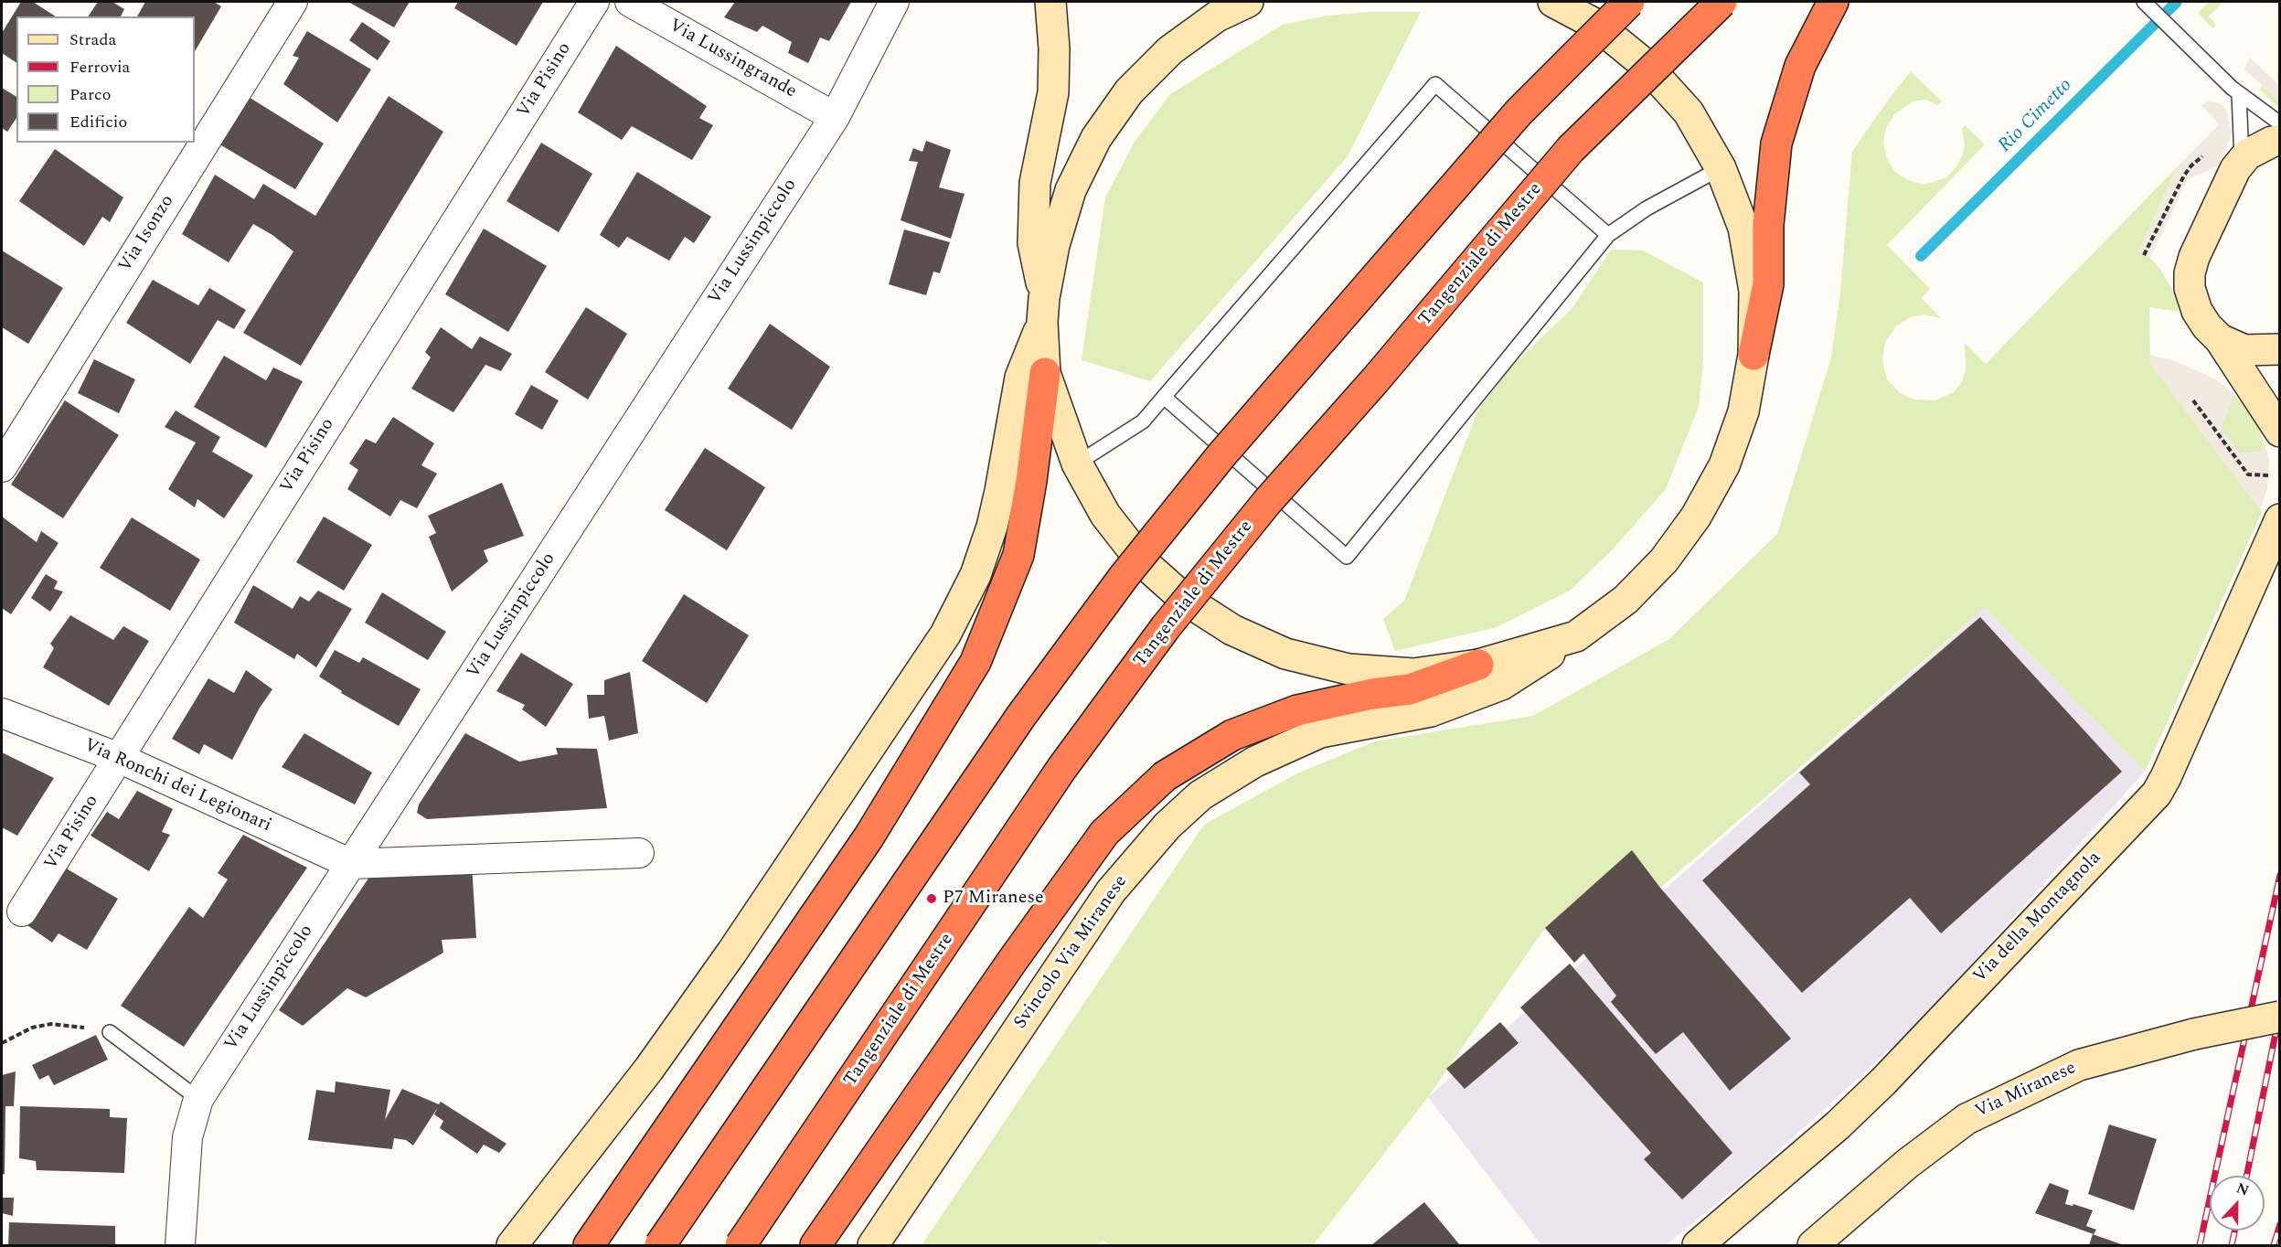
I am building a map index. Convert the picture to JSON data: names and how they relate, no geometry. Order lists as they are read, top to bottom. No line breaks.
{"streets":{"highway":["Tangenziale di Mestre"],"street":["Via Lussingrande","Via Pisino","Via Isonzo","Via Lussinpiccolo","Via Ronchi dei Legionari","Via della Montagnola","Svincolo Via Miranese","Via Miranese"]},"crossings":[["Via Lussingrande","Via Lussinpiccolo"],["Via Pisino","Via Ronchi dei Legionari"],["Via Lussinpiccolo","Via Ronchi dei Legionari"]],"water":["Rio Cimetto"],"places":["P7 Miranese"],"legend":["Strada","Ferrovia","Parco","Edificio"],"north":"top"}
